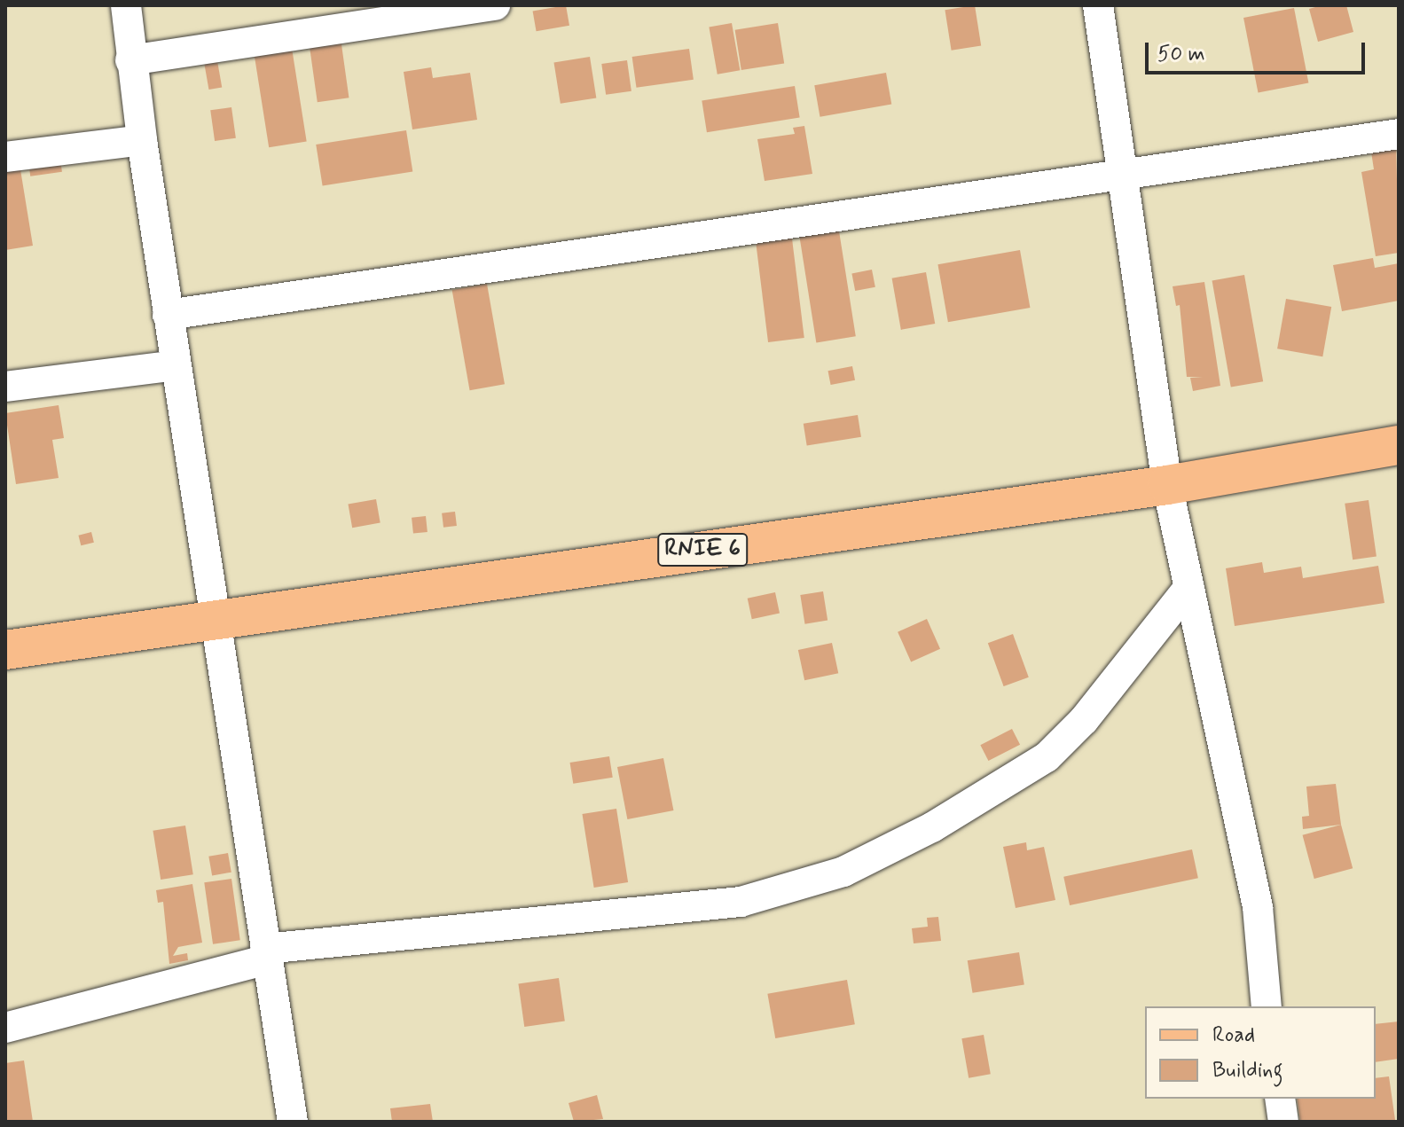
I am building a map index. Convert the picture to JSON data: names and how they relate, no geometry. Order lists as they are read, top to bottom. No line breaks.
{"streets":{"main road":["RNIE 6"]},"legend":["Road","Building"],"scale_bar":"50 m"}
